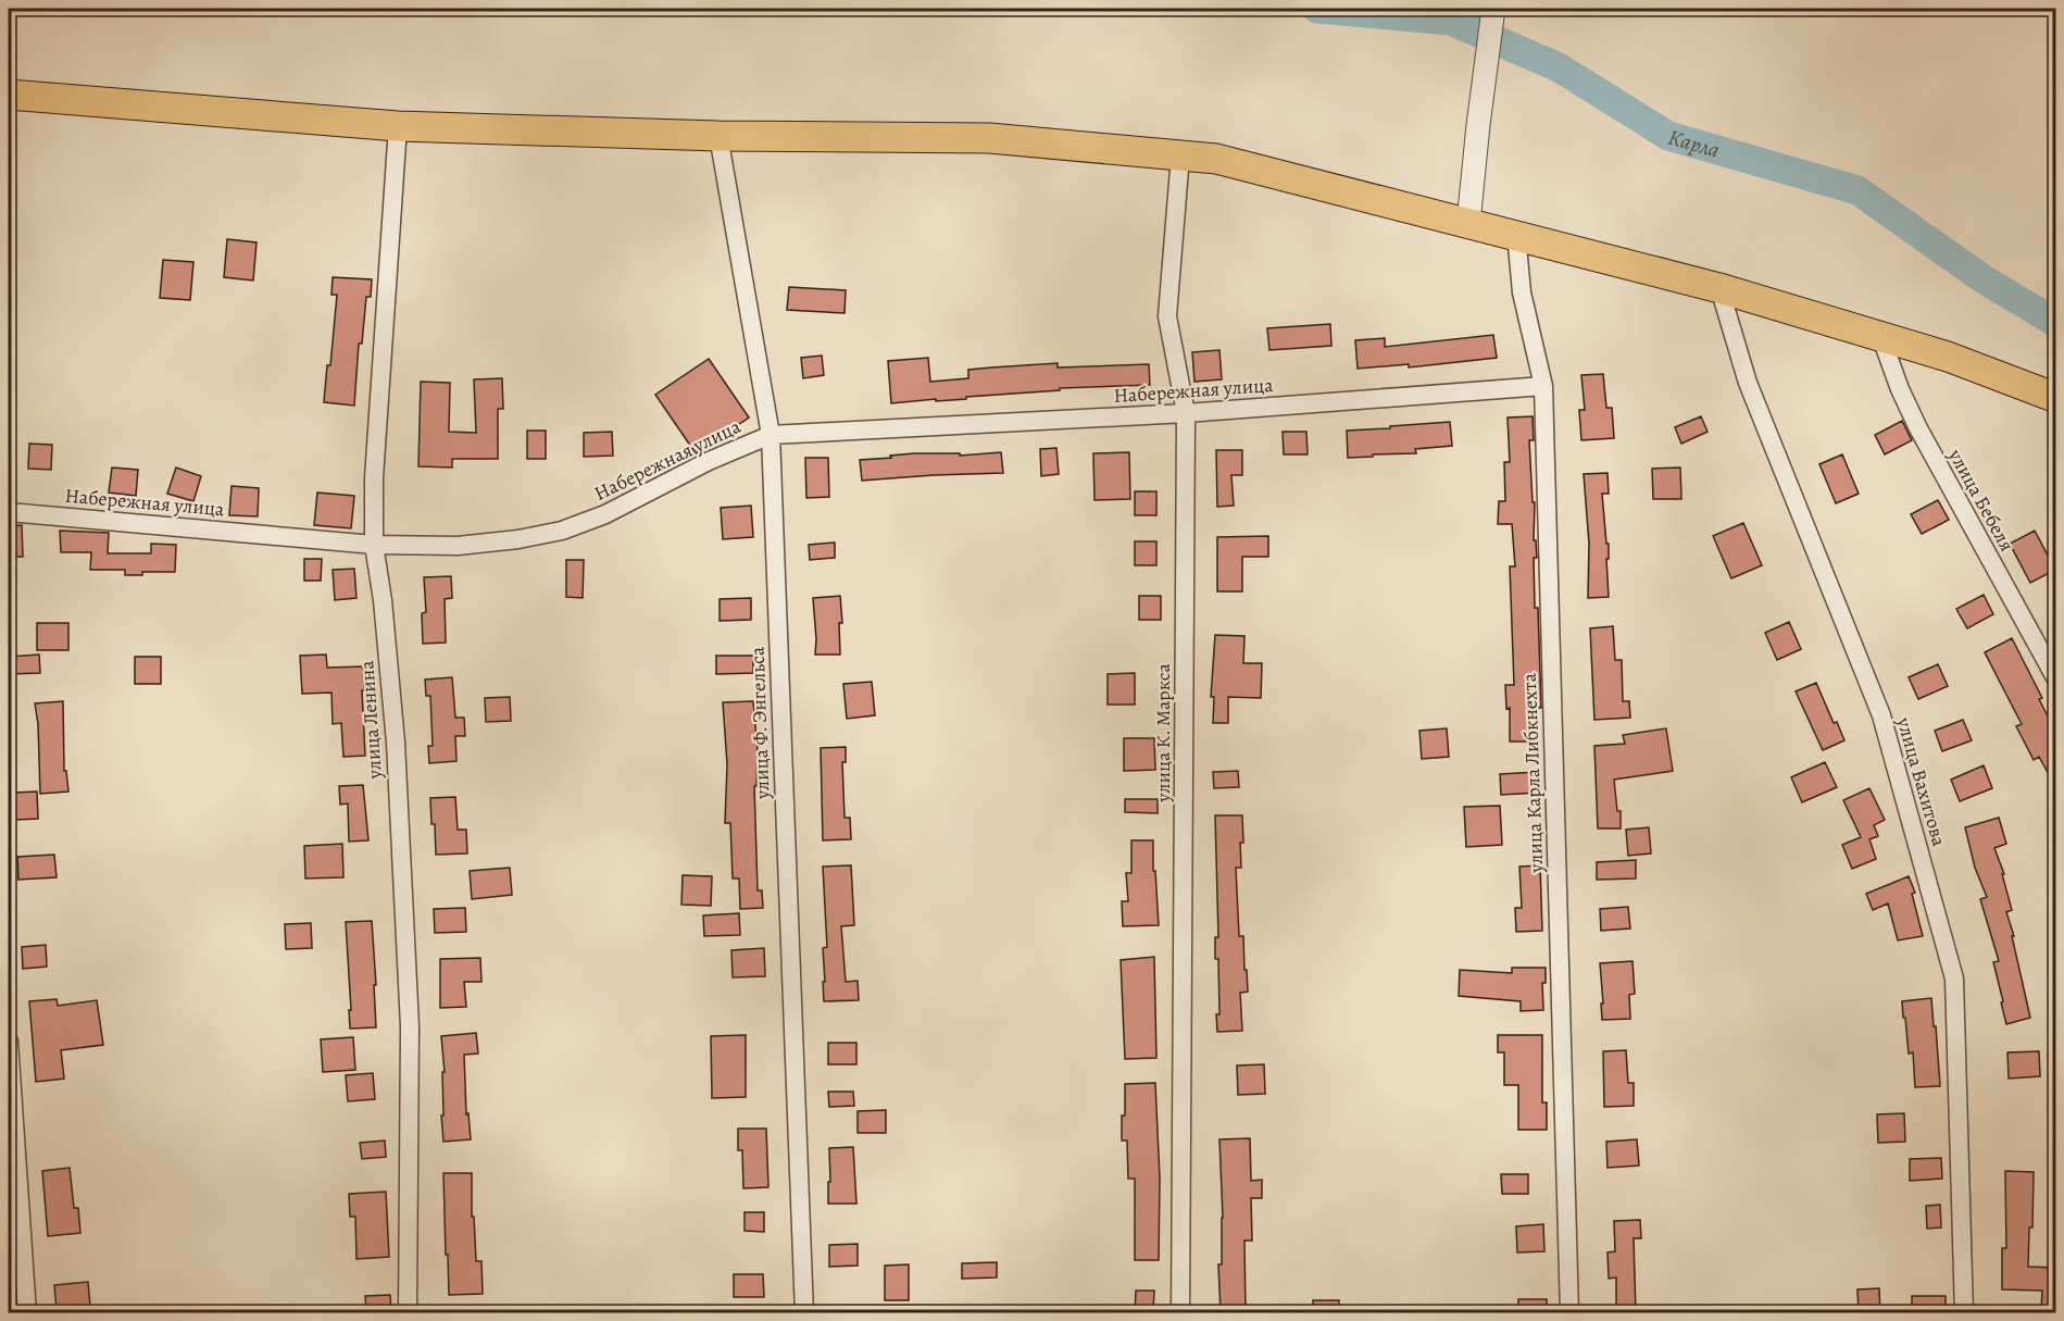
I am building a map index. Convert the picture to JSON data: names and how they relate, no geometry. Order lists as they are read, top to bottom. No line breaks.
{"streets":{"street":["Набережная улица","улица Бебеля","улица Ленина","улица Ф. Энгельса","улица К. Маркса","улица Карла Либкнехта","улица Вахитова"]},"crossings":[["Набережная улица","улица Ленина"],["Набережная улица","улица Ф. Энгельса"],["Набережная улица","улица К. Маркса"],["Набережная улица","улица Карла Либкнехта"]],"water":["Карла"]}
